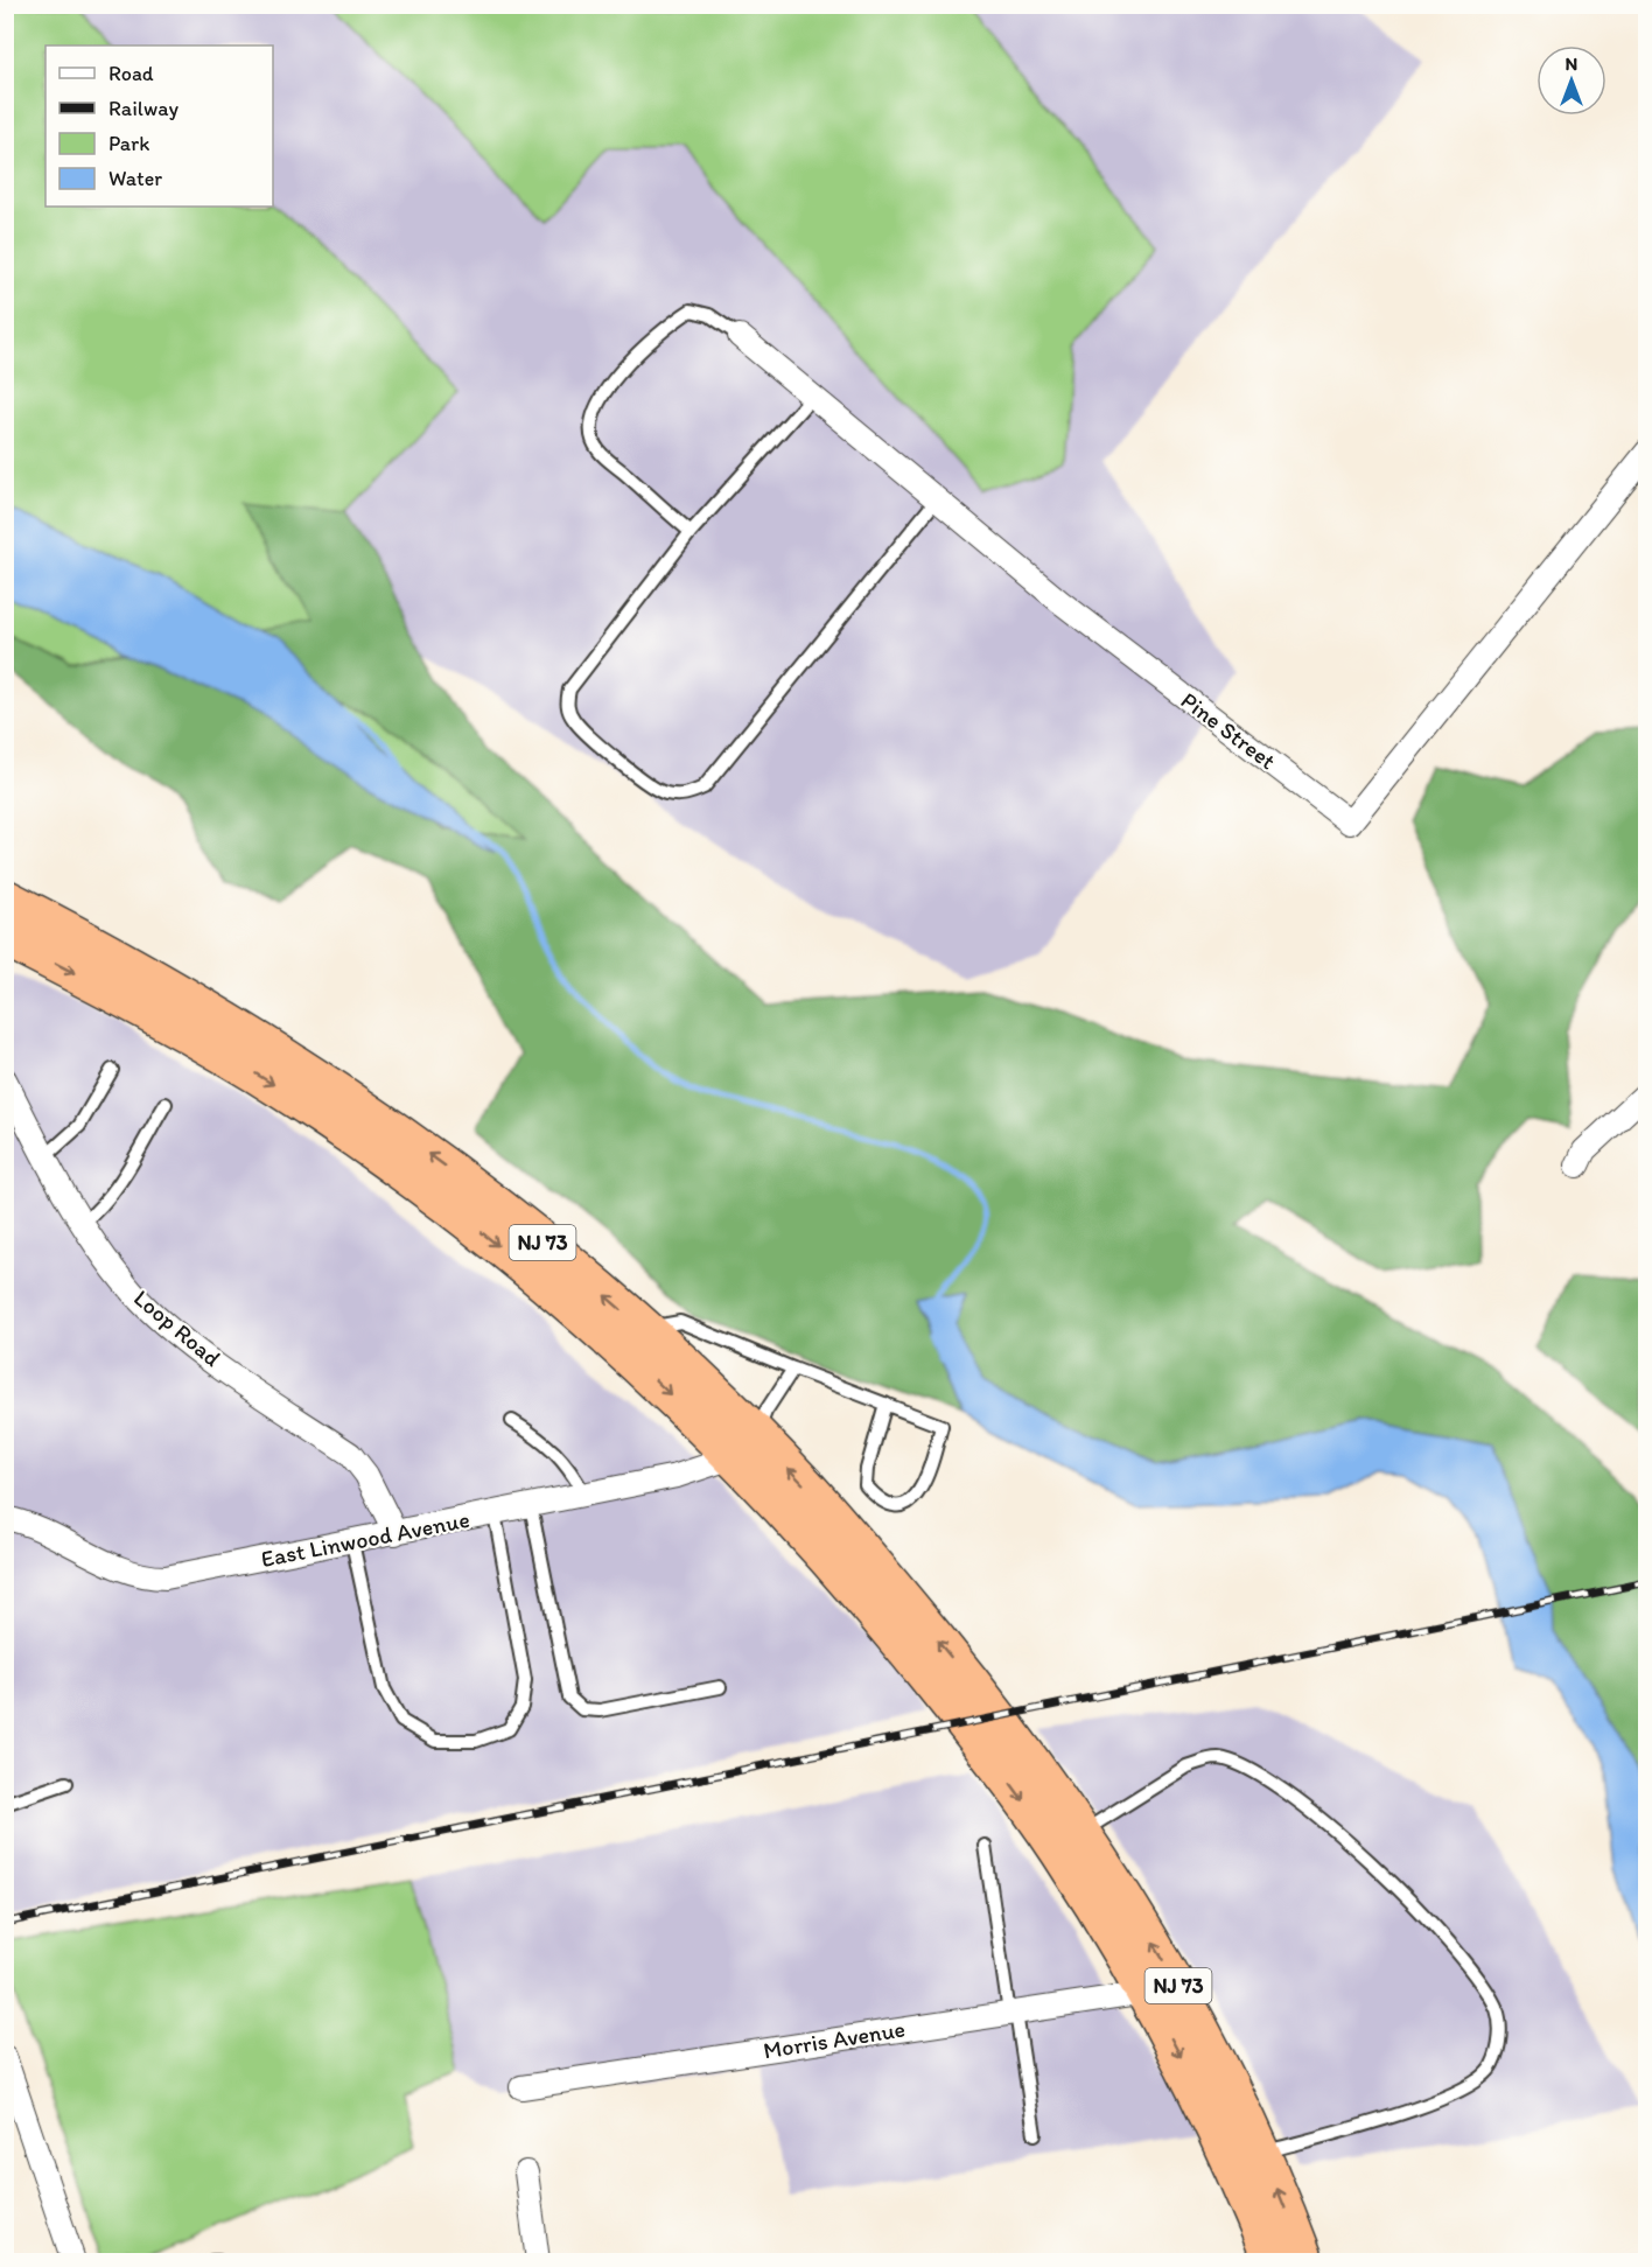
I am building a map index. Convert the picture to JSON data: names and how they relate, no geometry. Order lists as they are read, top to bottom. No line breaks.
{"streets":{"highway":["NJ 73"],"street":["Pine Street","Loop Road","East Linwood Avenue","Morris Avenue"]},"crossings":[["NJ 73","East Linwood Avenue"],["NJ 73","Morris Avenue"],["Loop Road","East Linwood Avenue"]],"legend":["Road","Railway","Park","Water"],"north":"top"}
